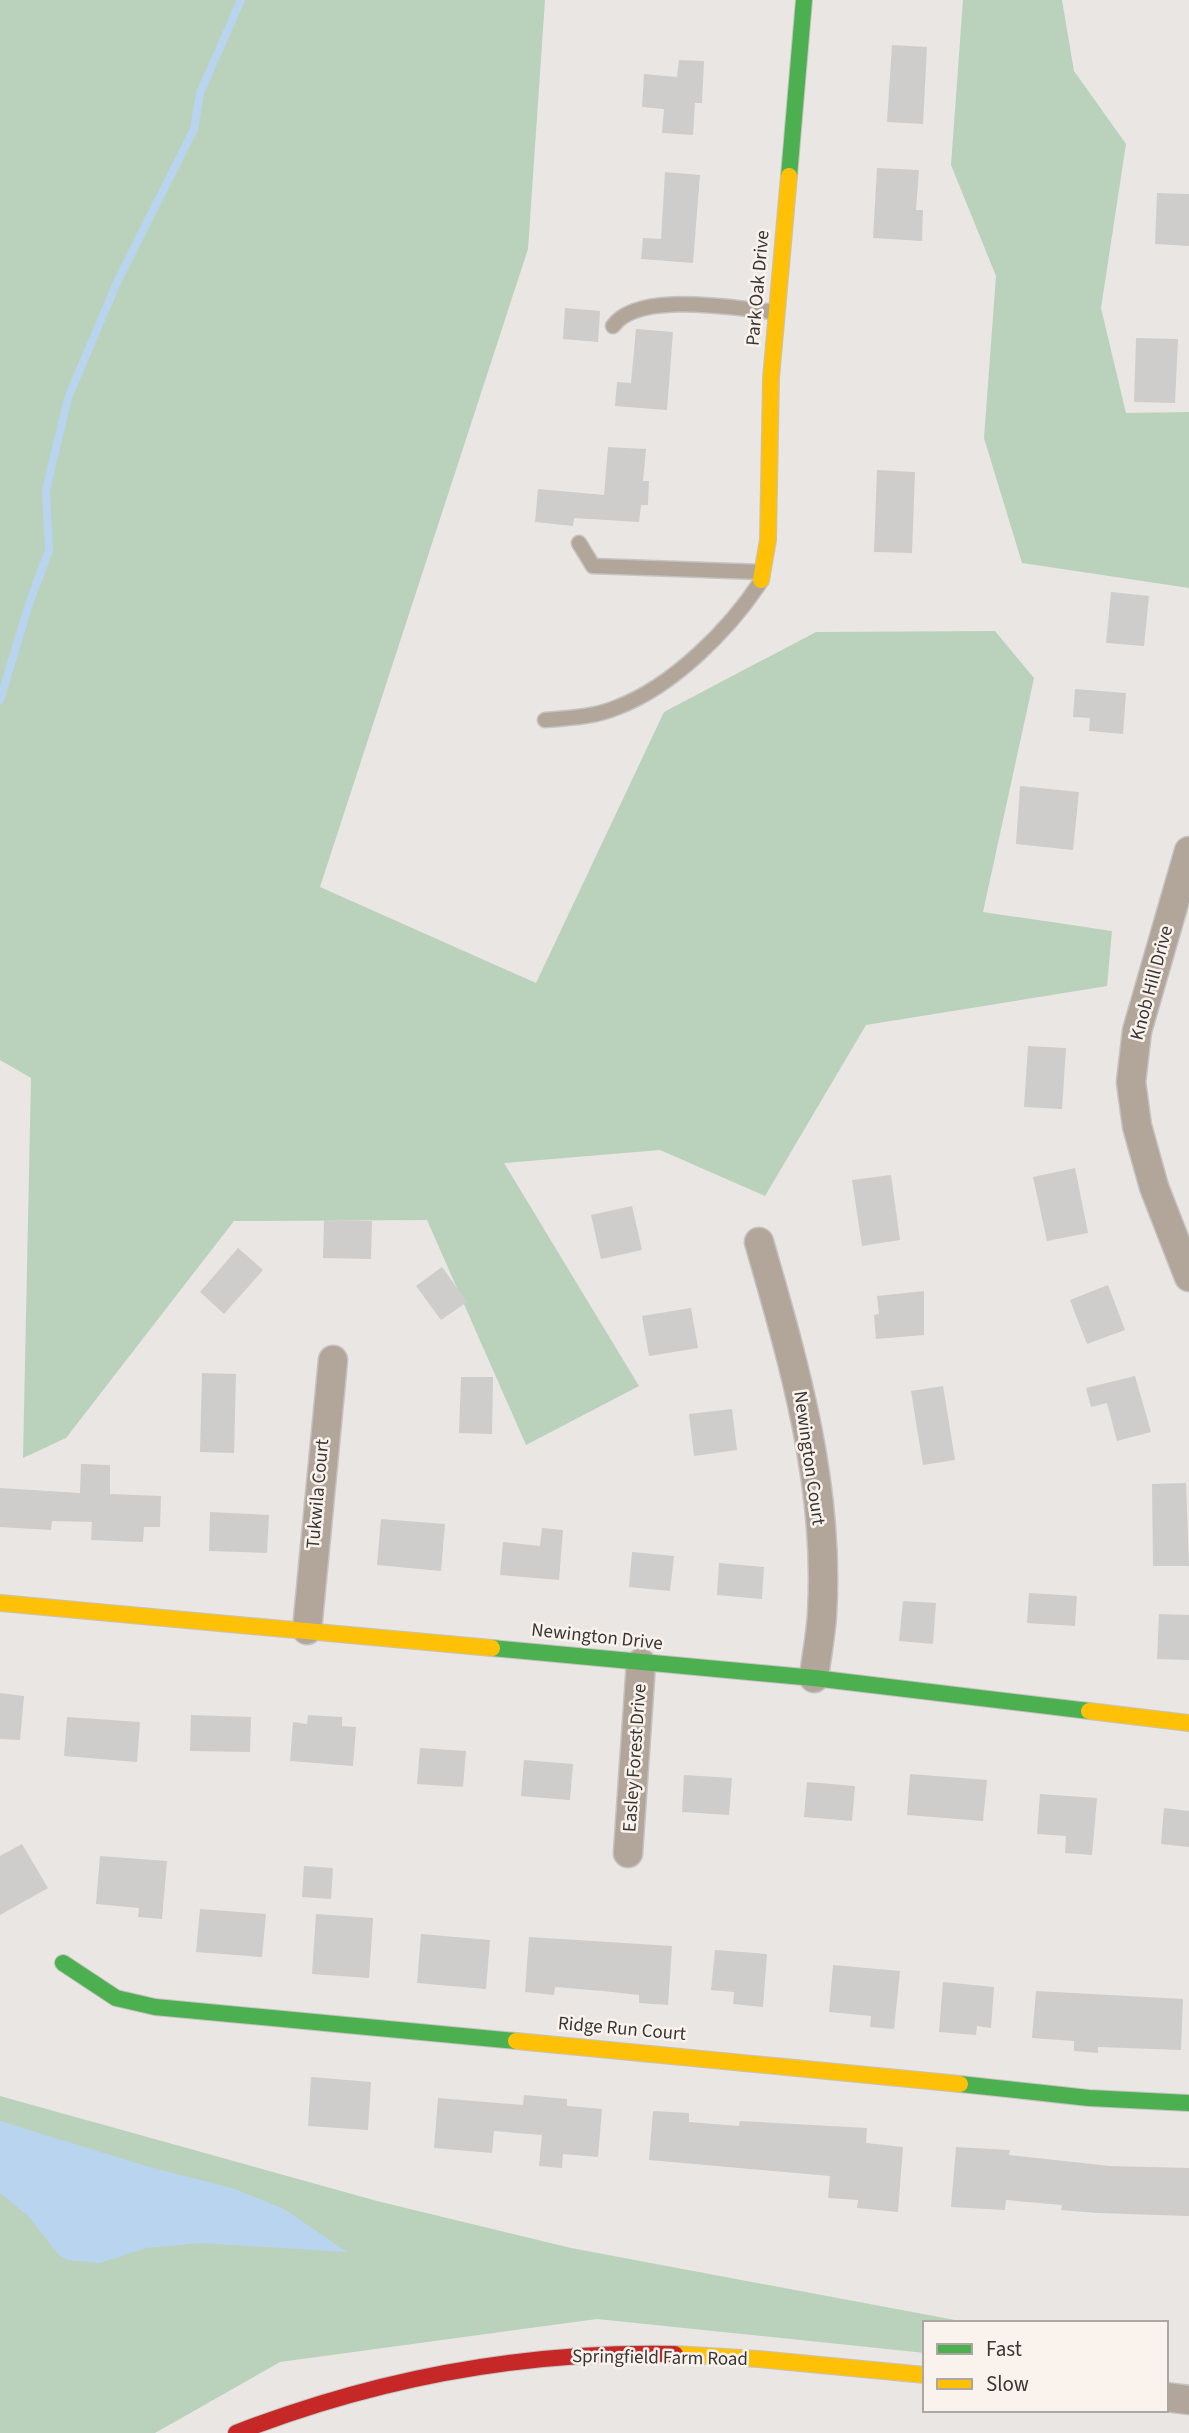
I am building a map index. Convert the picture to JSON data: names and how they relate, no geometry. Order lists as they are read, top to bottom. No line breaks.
{"streets":{"street":["Park Oak Drive","Knob Hill Drive","Newington Court","Tukwila Court","Newington Drive","Easley Forest Drive","Ridge Run Court","Springfield Farm Road"]},"crossings":[["Newington Court","Newington Drive"],["Tukwila Court","Newington Drive"],["Newington Drive","Easley Forest Drive"]],"legend":["Fast","Slow"]}
